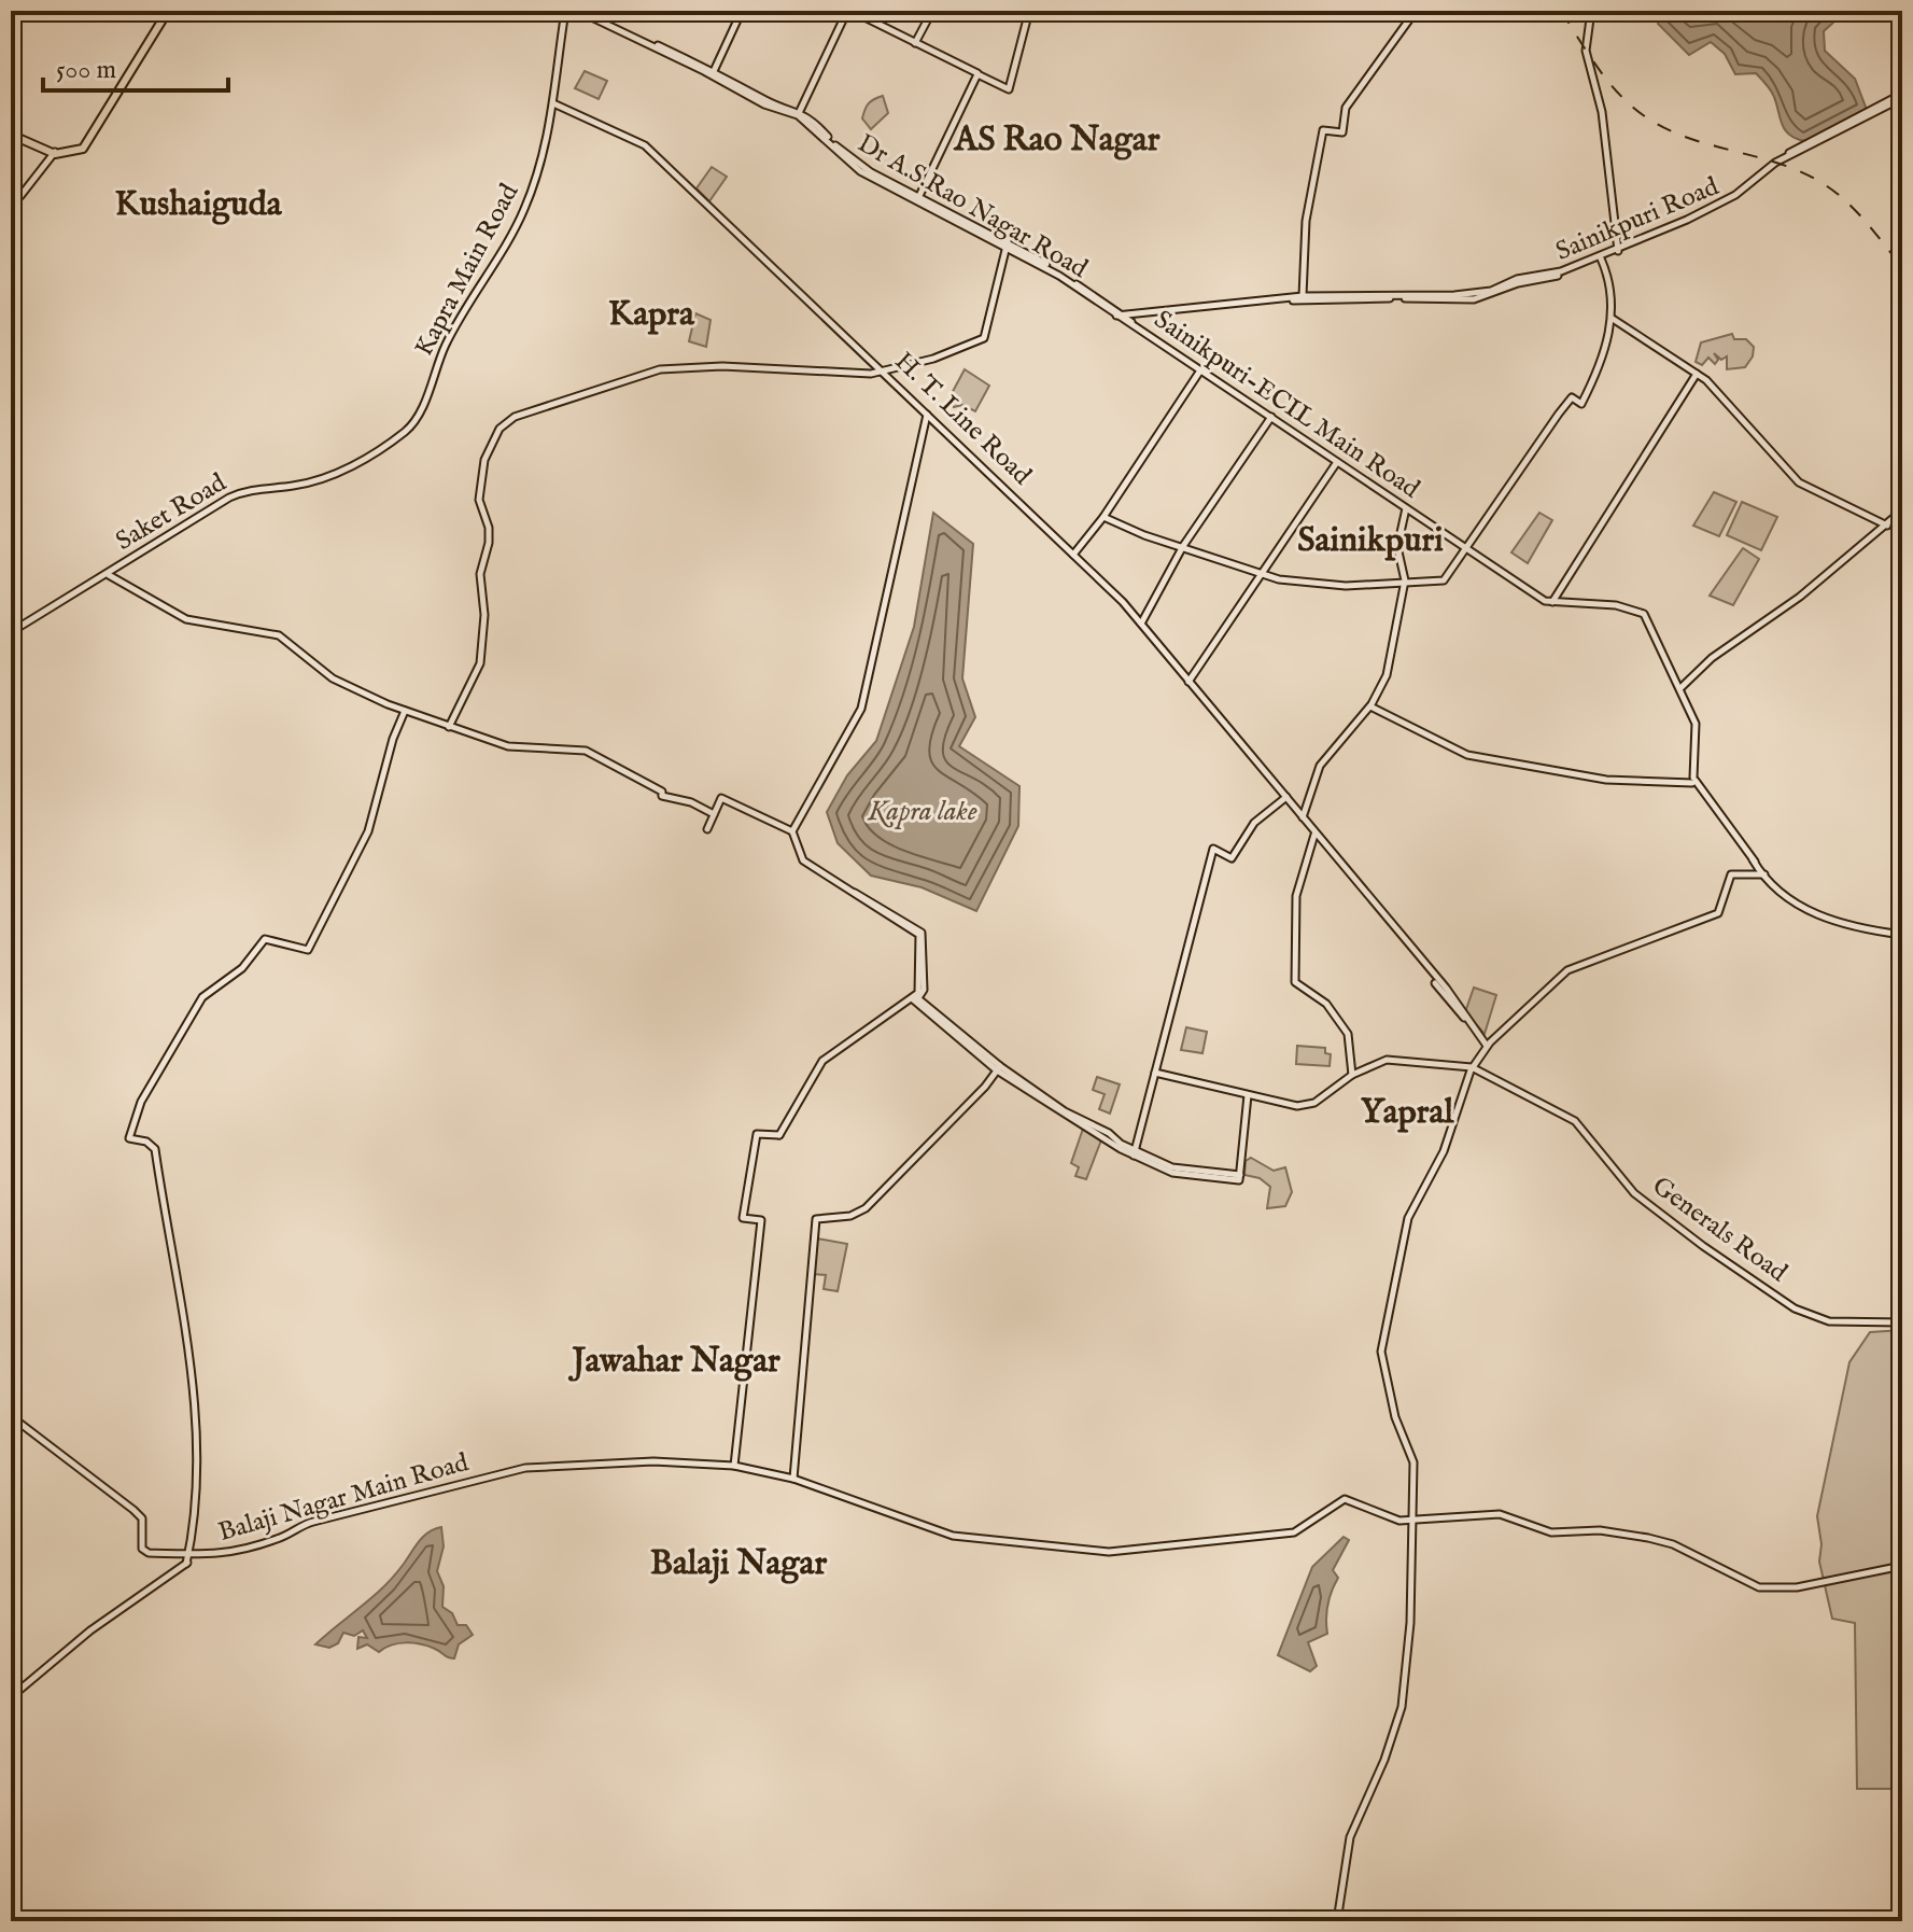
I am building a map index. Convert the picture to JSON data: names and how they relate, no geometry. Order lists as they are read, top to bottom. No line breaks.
{"streets":{"street":["Dr A.S.Rao Nagar Road","Sainikpuri Road","Kapra Main Road","Sainikpuri-ECIL Main Road","H. T. Line Road","Saket Road","Generals Road","Balaji Nagar Main Road"]},"crossings":[["Dr A.S.Rao Nagar Road","Sainikpuri-ECIL Main Road"],["Sainikpuri Road","Sainikpuri-ECIL Main Road"],["Kapra Main Road","H. T. Line Road"],["Kapra Main Road","Saket Road"]],"districts":["AS Rao Nagar","Kushaiguda","Kapra","Sainikpuri","Yapral","Jawahar Nagar","Balaji Nagar"],"water":["Kapra lake"],"scale_bar":"500 m"}
